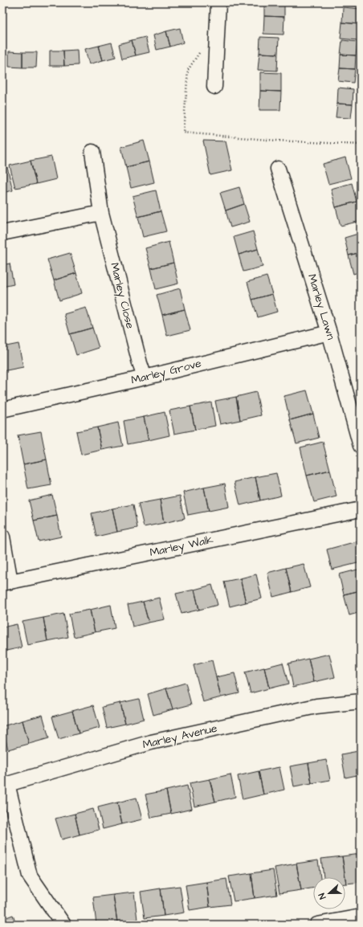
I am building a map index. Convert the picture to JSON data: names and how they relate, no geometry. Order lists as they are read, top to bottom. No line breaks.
{"streets":{"street":["Marley Close","Marley Lawn","Marley Grove","Marley Walk","Marley Avenue"]},"crossings":[["Marley Close","Marley Grove"],["Marley Lawn","Marley Grove"]],"north":"left"}
